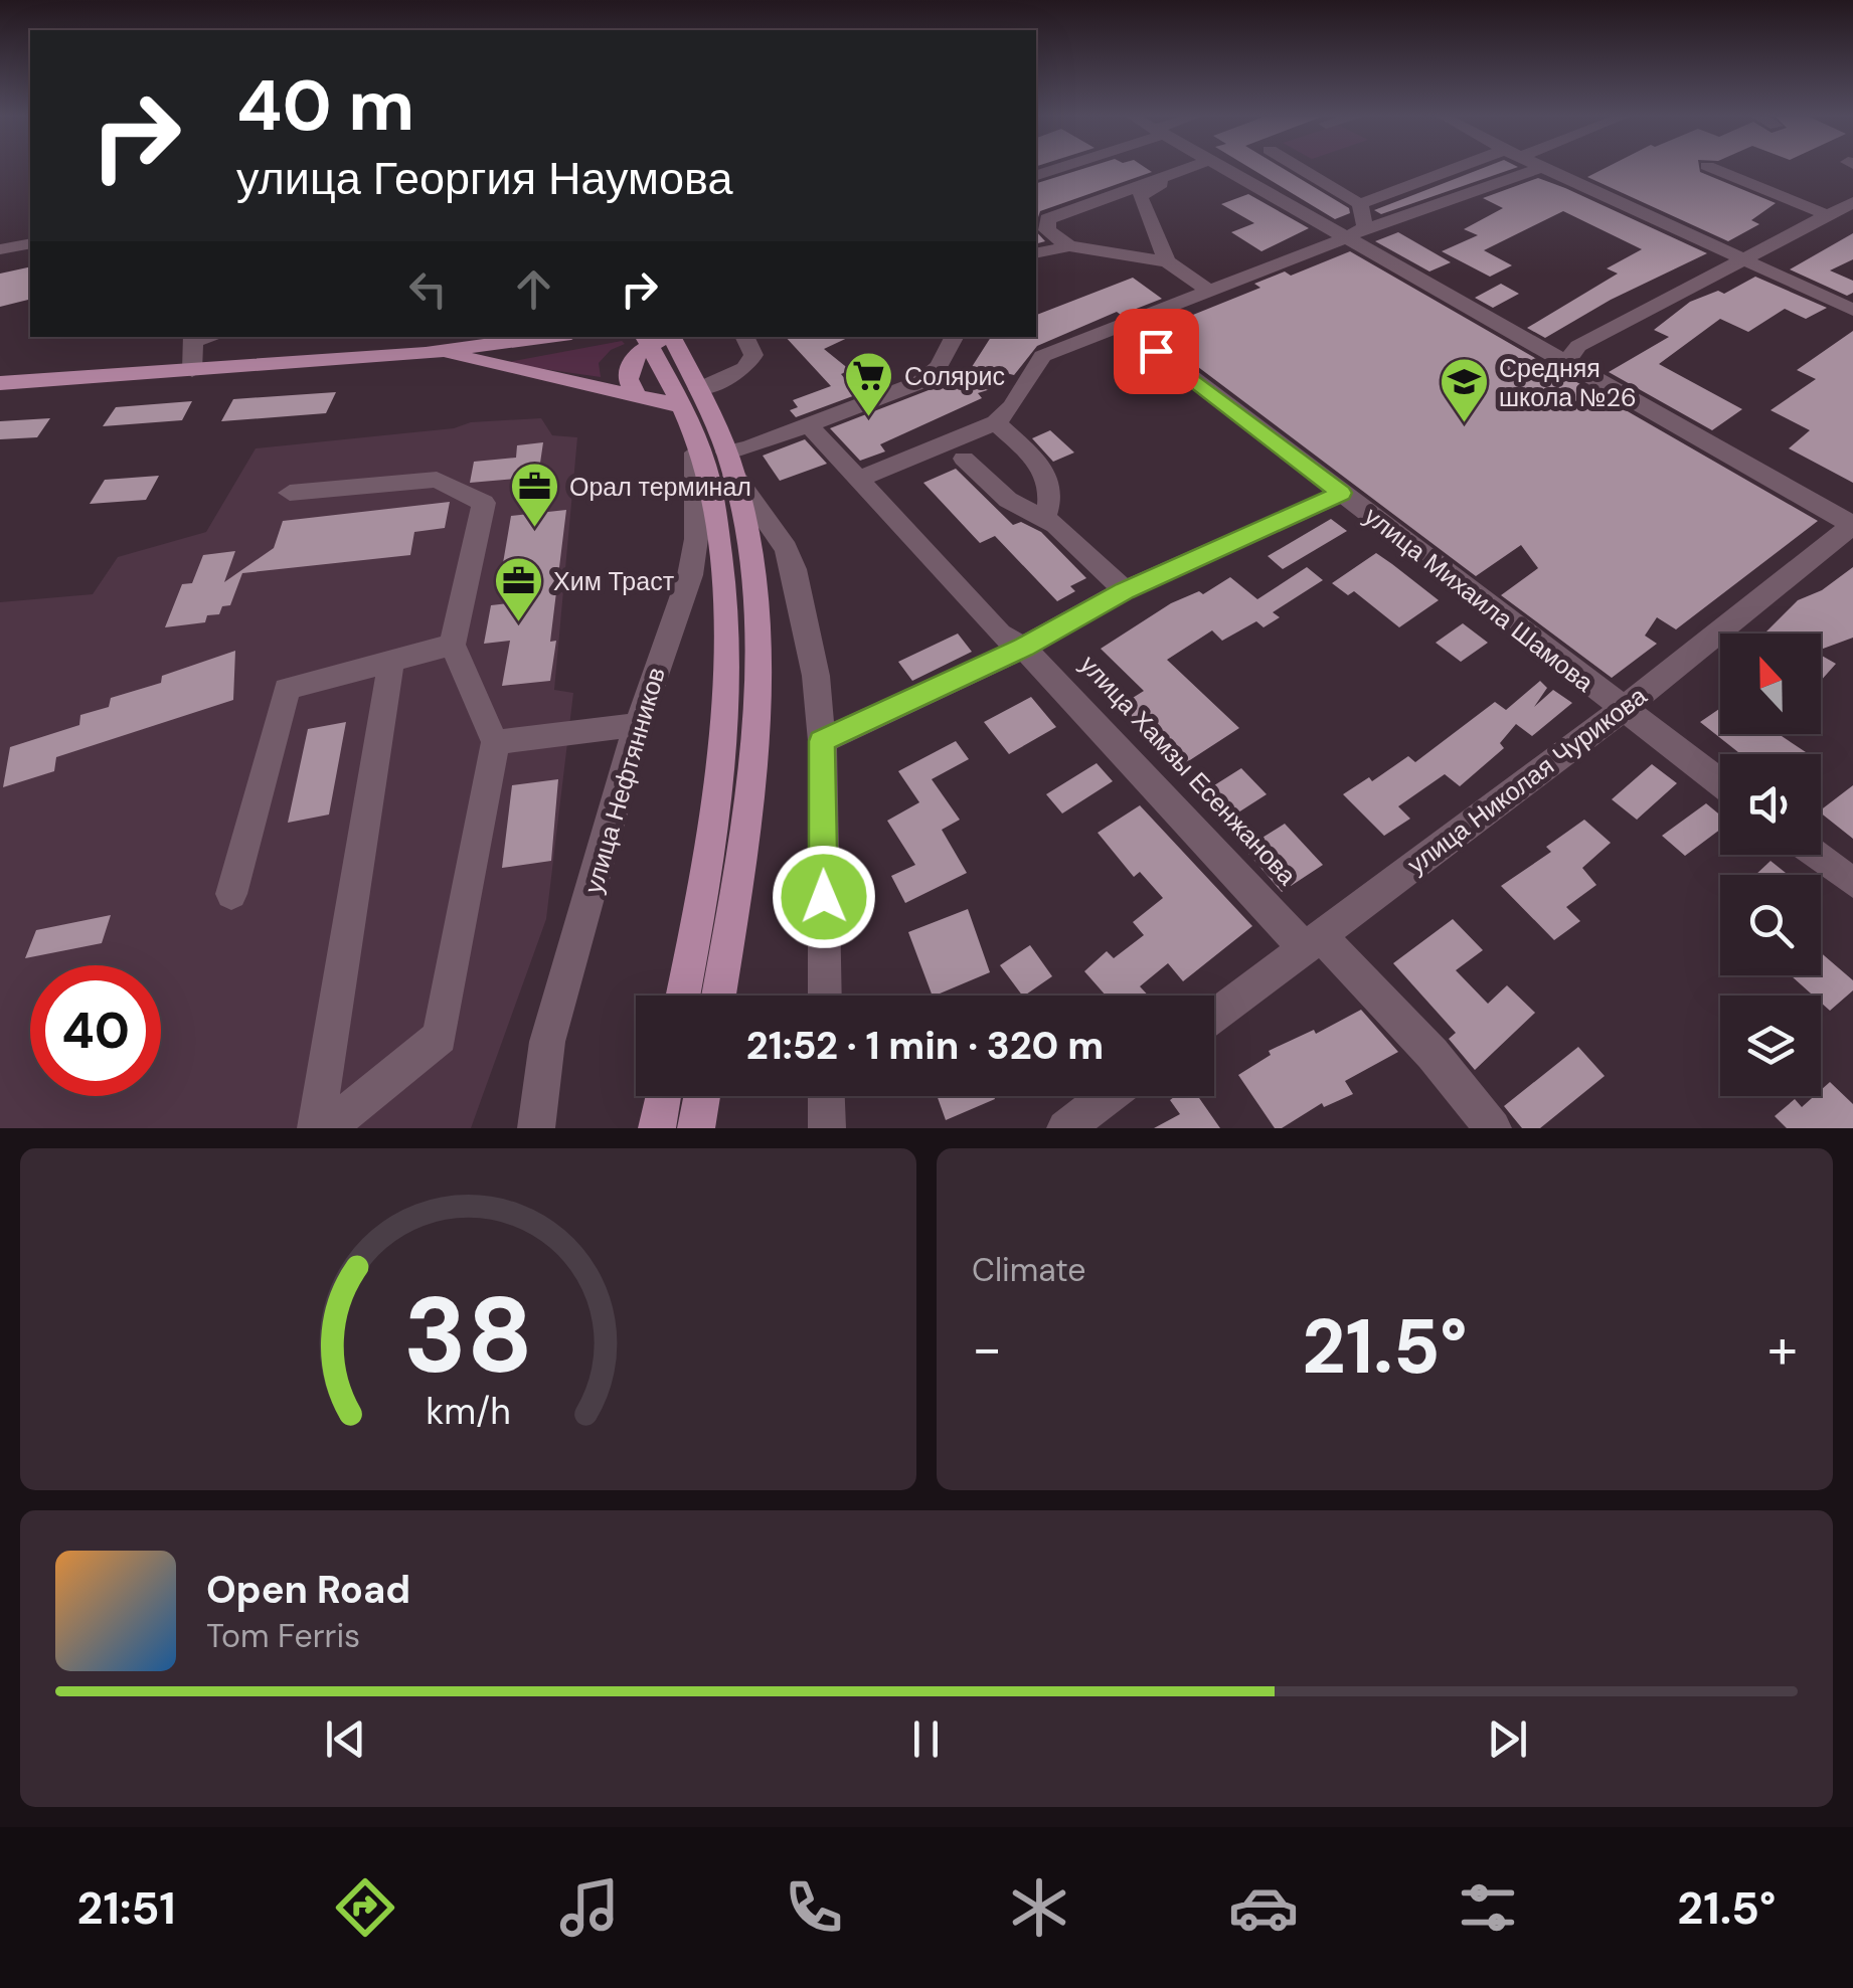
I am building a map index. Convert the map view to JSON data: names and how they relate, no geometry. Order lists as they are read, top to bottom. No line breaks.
{"streets":{"street":["улица Михаила Шамова","улица Хамзы Есенжанова","улица Нефтянников","улица Николая Чурикова"]},"crossings":[["улица Михаила Шамова","улица Николая Чурикова"],["улица Хамзы Есенжанова","улица Николая Чурикова"]],"places":{"supermarket":["Солярис"],"school or university":["Средняя школа №26"],"office":["Орал терминал","Хим Траст"]},"north":"top","page":{"turn":["40 m","улица Георгия Наумова"],"limit":"40","trip":"21:52 · 1 min · 320 m","tile":"Climate","heat":["−","21.5°","+"],"song":["Open Road","Tom Ferris"],"tabs":["21:51","21.5°"],"gauge":["38","km/h"]}}
